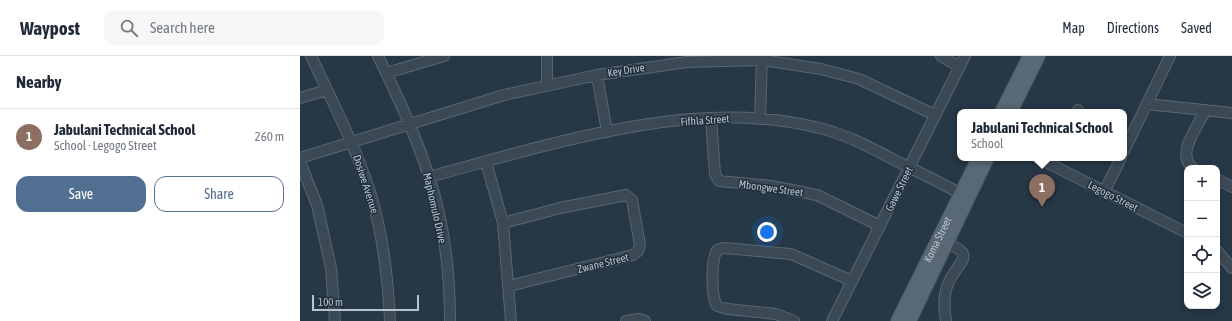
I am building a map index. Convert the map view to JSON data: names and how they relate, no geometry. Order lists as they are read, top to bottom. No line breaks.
{"streets":{"main road":["Koma Street"],"street":["Key Drive","Fifhla Street","Dosiwe Avenue","Mbongwe Street","Gawe Street","Legogo Street","Maphomulo Drive","Zwane Street"]},"crossings":[["Key Drive","Dosiwe Avenue"],["Key Drive","Gawe Street"],["Key Drive","Maphomulo Drive"],["Fifhla Street","Mbongwe Street"],["Fifhla Street","Gawe Street"],["Fifhla Street","Maphomulo Drive"],["Fifhla Street","Koma Street"],["Mbongwe Street","Gawe Street"]],"scale_bar":"100 m","page":{"header":"Waypost","search":"Search here","nav":["Map","Directions","Saved"],"heading":"Nearby","list":[{"mark":"1","name":"Jabulani Technical School","note":"School · Legogo Street","value":"260 m"}],"popup":["Jabulani Technical School","School"],"buttons":["Save","Share"],"map_buttons":["+","−"],"pins":"1","scale":"100 m"}}
